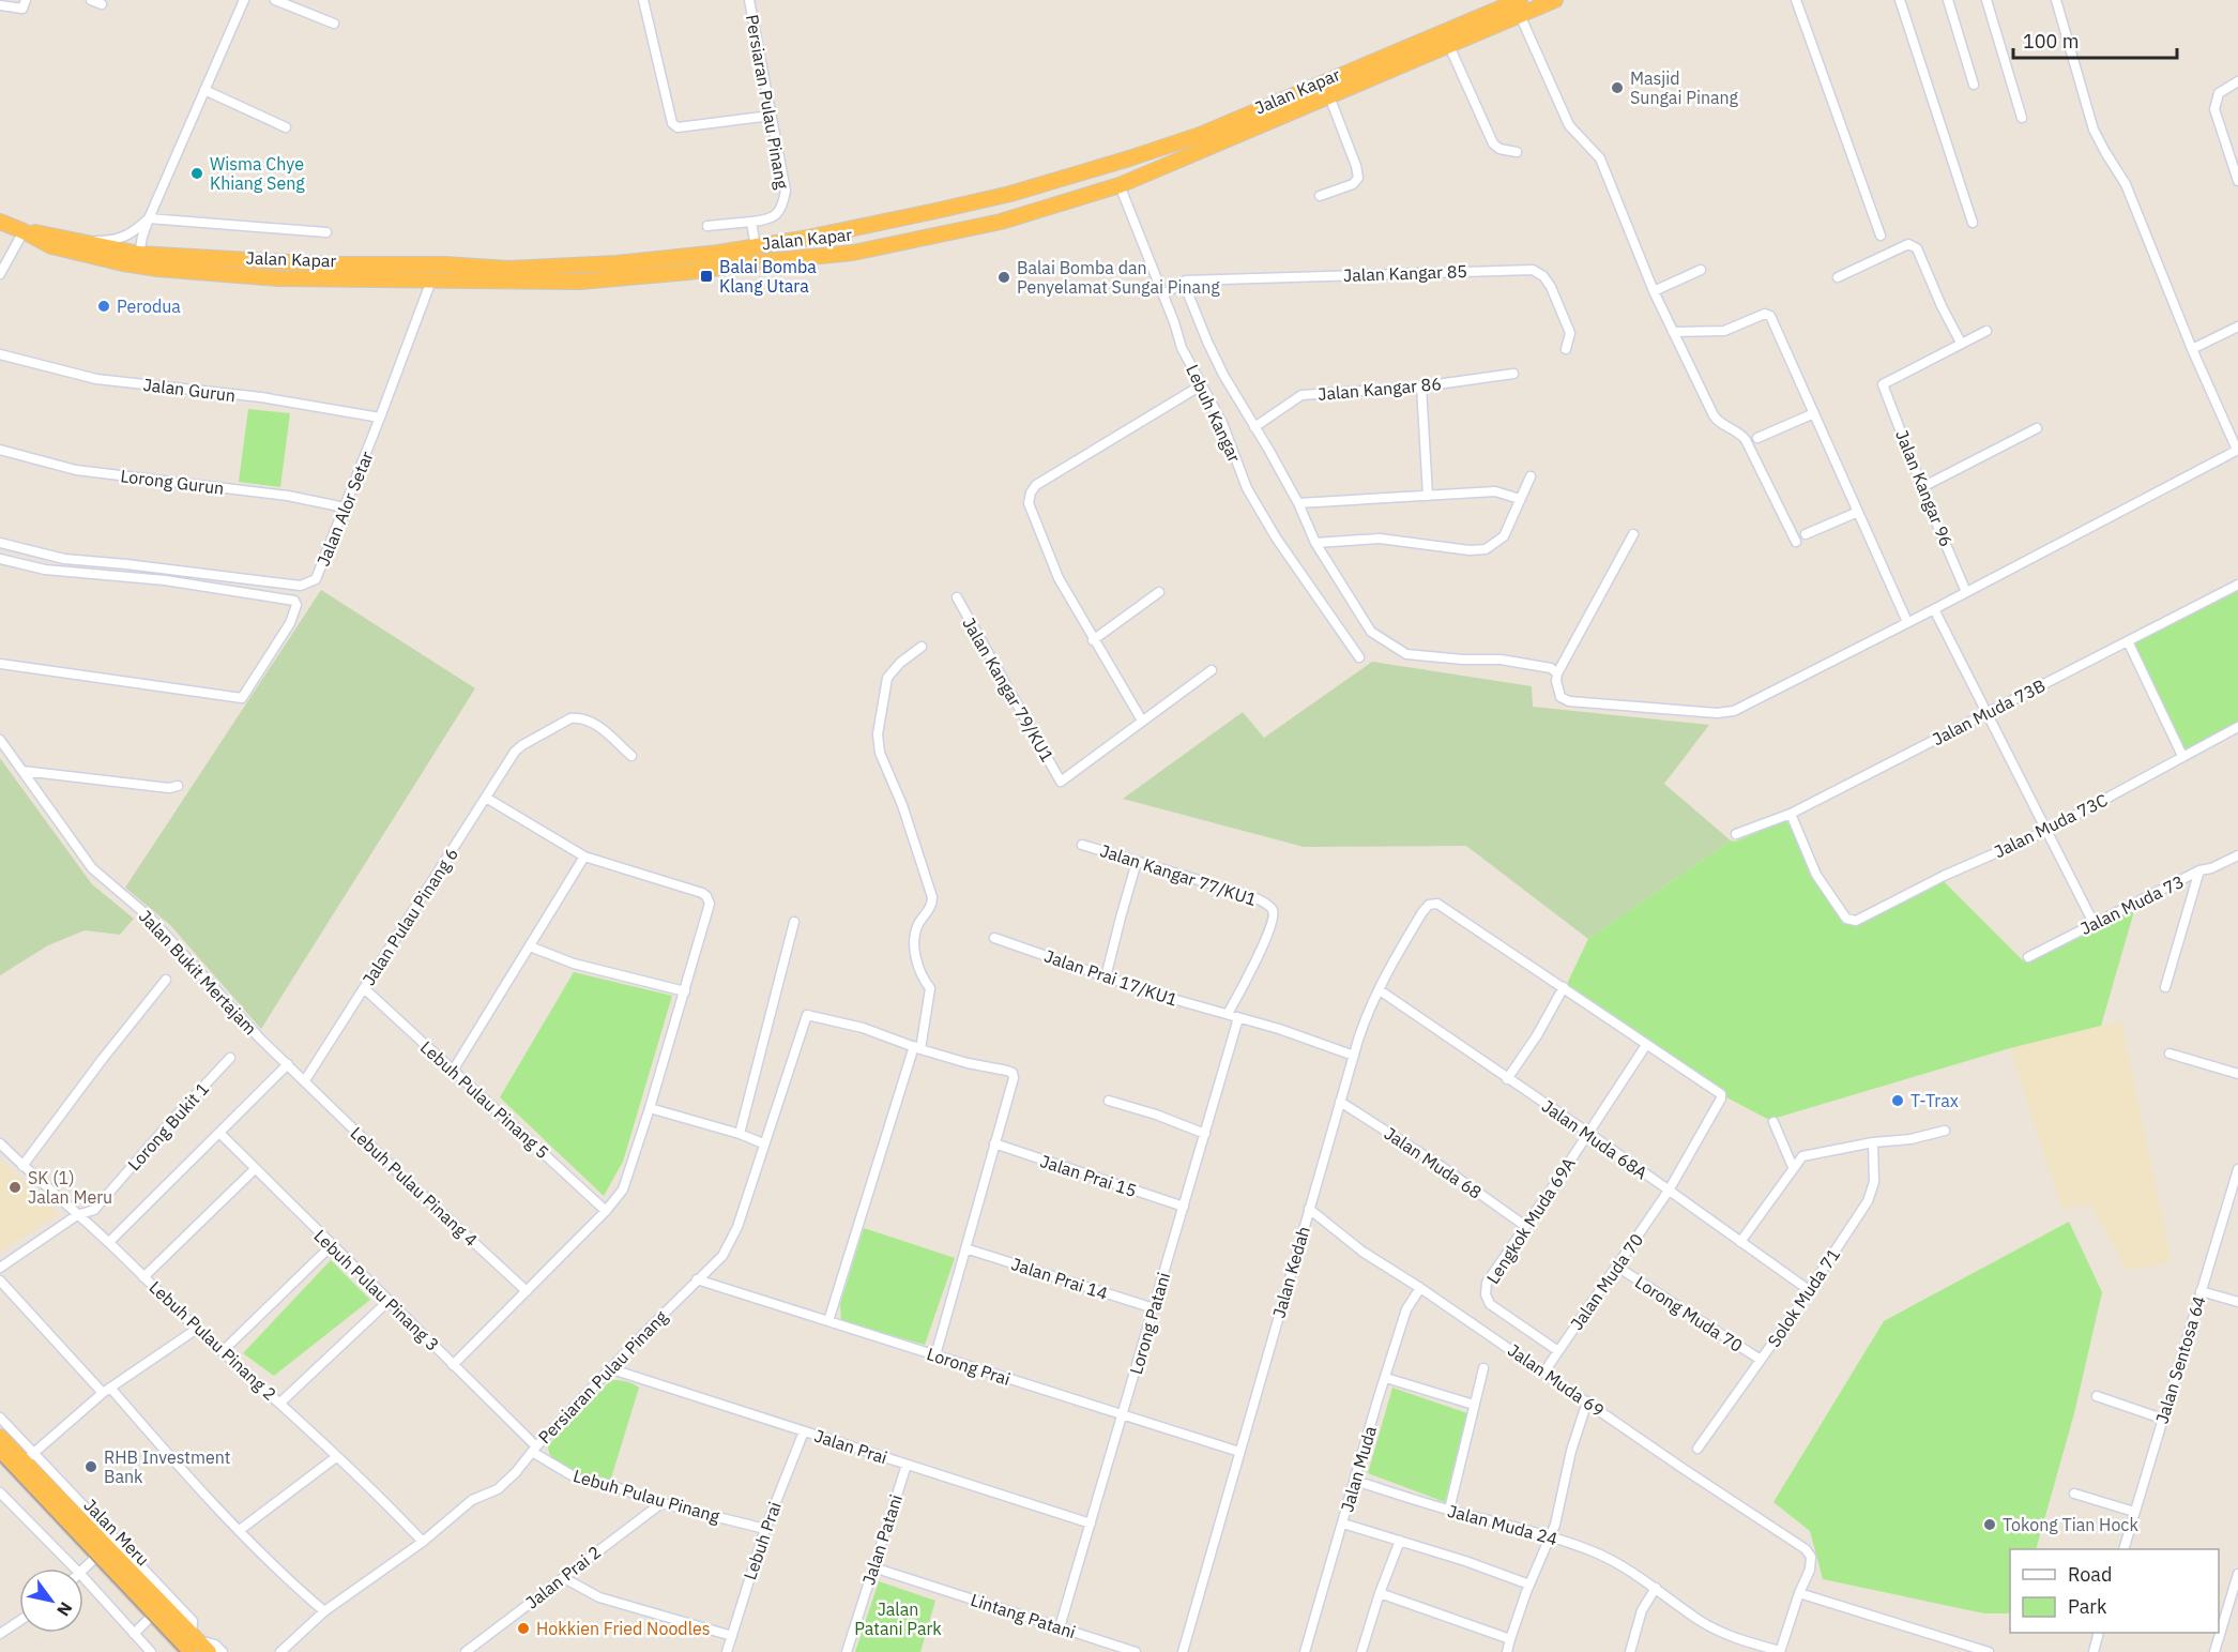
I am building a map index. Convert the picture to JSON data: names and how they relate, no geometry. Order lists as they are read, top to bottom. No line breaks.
{"streets":{"highway":["Jalan Kapar","Jalan Meru"],"street":["Persiaran Pulau Pinang","Jalan Kangar 85","Jalan Kangar 86","Jalan Gurun","Lebuh Kangar","Lorong Gurun","Jalan Kangar 96","Jalan Alor Setar","Jalan Kangar 79/KU1","Jalan Muda 73B","Jalan Muda 73C","Jalan Kangar 77/KU1","Jalan Muda 73","Jalan Pulau Pinang 6","Jalan Bukit Mertajam","Jalan Prai 17/KU1","Lebuh Pulau Pinang 5","Lorong Bukit 1","Jalan Muda 68A","Jalan Muda 68","Jalan Prai 15","Lebuh Pulau Pinang 4","Lengkok Muda 69A","Jalan Kedah","Jalan Prai 14","Jalan Muda 70","Lebuh Pulau Pinang 3","Solok Muda 71","Lorong Muda 70","Lorong Patani","Lebuh Pulau Pinang 2","Jalan Sentosa 64","Lorong Prai","Jalan Muda 69","Jalan Prai","Jalan Muda","Lebuh Pulau Pinang","Jalan Muda 24","Jalan Patani","Lebuh Prai","Jalan Prai 2","Lintang Patani"]},"crossings":[["Jalan Kapar","Lebuh Kangar"],["Jalan Kapar","Jalan Alor Setar"],["Persiaran Pulau Pinang","Lebuh Pulau Pinang 3"],["Persiaran Pulau Pinang","Lebuh Pulau Pinang 2"],["Persiaran Pulau Pinang","Lorong Prai"],["Persiaran Pulau Pinang","Jalan Prai"],["Persiaran Pulau Pinang","Lebuh Pulau Pinang"],["Jalan Gurun","Jalan Alor Setar"],["Lorong Gurun","Jalan Alor Setar"],["Jalan Muda 73B","Jalan Muda 73C"],["Jalan Kangar 77/KU1","Jalan Prai 17/KU1"],["Jalan Pulau Pinang 6","Jalan Bukit Mertajam"],["Jalan Pulau Pinang 6","Lebuh Pulau Pinang 5"],["Jalan Pulau Pinang 6","Lebuh Pulau Pinang 4"],["Jalan Bukit Mertajam","Lebuh Pulau Pinang 4"],["Jalan Prai 17/KU1","Jalan Kedah"],["Jalan Prai 17/KU1","Lorong Patani"],["Lorong Bukit 1","Lebuh Pulau Pinang 2"],["Jalan Muda 68A","Lengkok Muda 69A"],["Jalan Muda 68A","Jalan Kedah"],["Jalan Muda 68A","Jalan Muda 70"],["Jalan Muda 68A","Solok Muda 71"],["Jalan Muda 68","Lengkok Muda 69A"],["Jalan Muda 68","Jalan Kedah"],["Jalan Prai 15","Lorong Patani"],["Lengkok Muda 69A","Jalan Muda 70"],["Jalan Kedah","Lorong Prai"],["Jalan Kedah","Jalan Muda 69"],["Jalan Prai 14","Lorong Patani"],["Jalan Muda 70","Lorong Muda 70"],["Jalan Muda 70","Jalan Muda 69"],["Lebuh Pulau Pinang 3","Lebuh Pulau Pinang"],["Solok Muda 71","Lorong Muda 70"],["Lorong Patani","Lorong Prai"],["Lorong Patani","Jalan Prai"],["Lorong Patani","Lintang Patani"],["Jalan Muda 69","Jalan Muda"],["Jalan Prai","Jalan Patani"],["Jalan Prai","Lebuh Prai"],["Jalan Muda","Jalan Muda 24"],["Lebuh Pulau Pinang","Lebuh Prai"],["Lebuh Pulau Pinang","Jalan Prai 2"],["Jalan Patani","Lintang Patani"]],"parks":["Jalan Patani Park"],"places":{"other":["Masjid Sungai Pinang","Wisma Chye Khiang Seng","Balai Bomba dan Penyelamat Sungai Pinang","Perodua","T-Trax","SK (1) Jalan Meru","RHB Investment Bank","Tokong Tian Hock","Hokkien Fried Noodles"],"transit":["Balai Bomba Klang Utara"]},"legend":["Road","Park"],"scale_bar":"100 m","north":"bottom right"}
